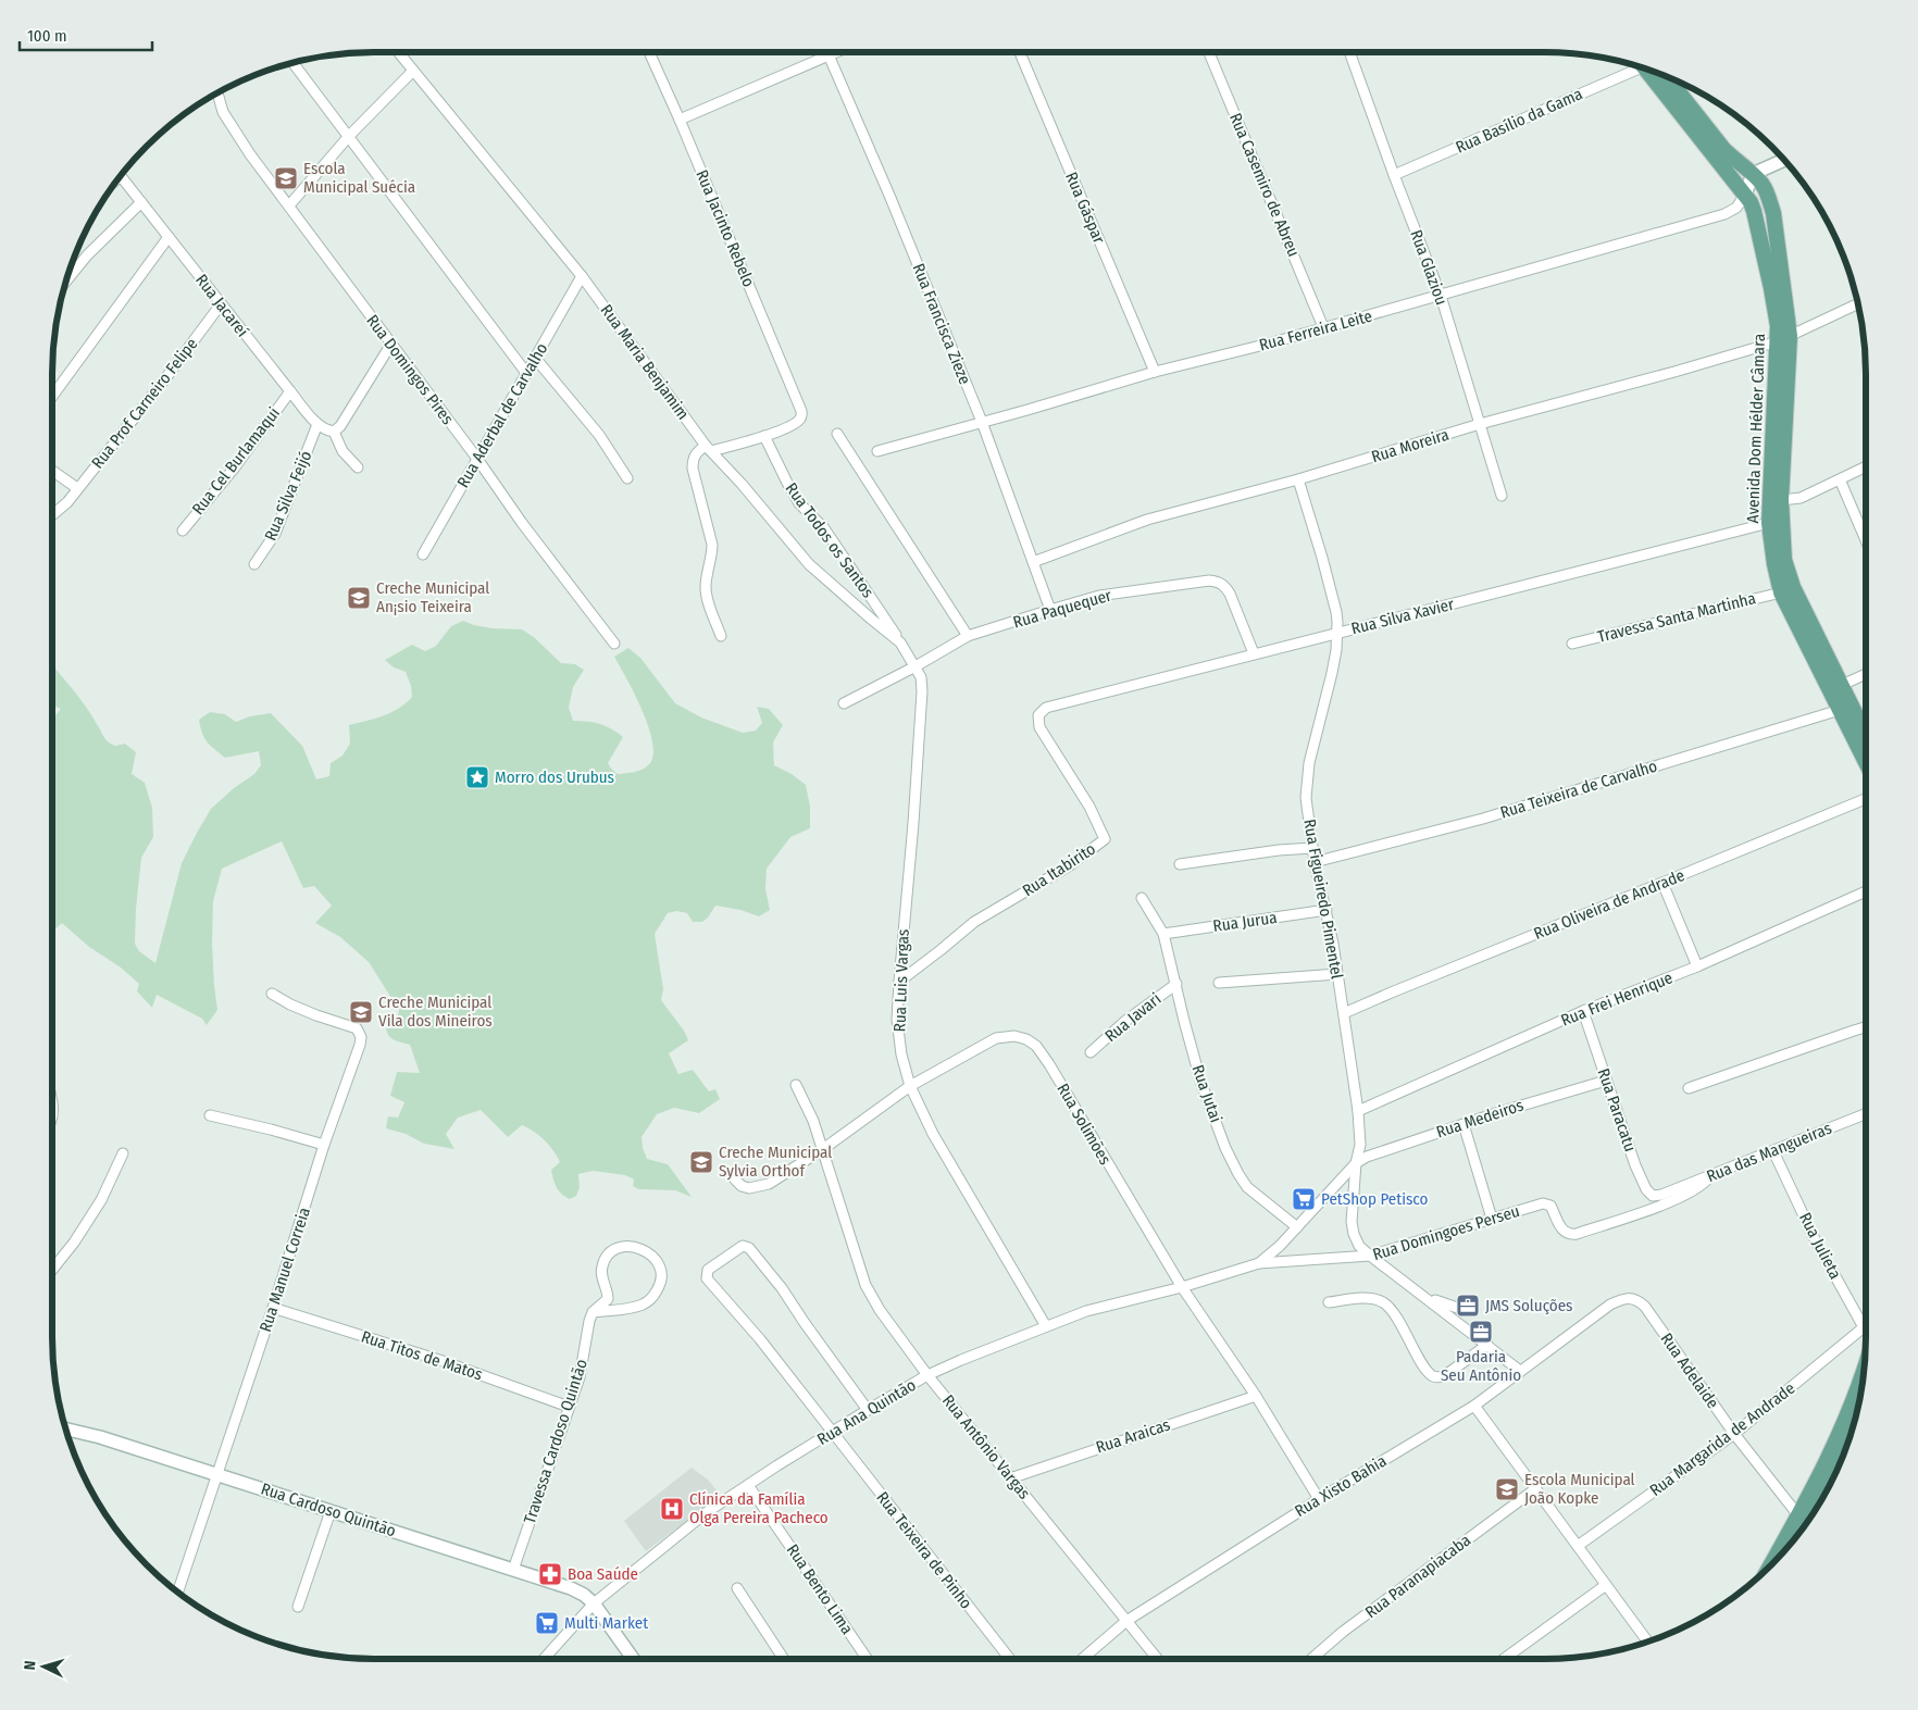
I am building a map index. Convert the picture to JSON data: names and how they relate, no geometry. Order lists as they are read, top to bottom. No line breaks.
{"streets":{"main road":["Avenida Dom Hélder Câmara"],"street":["Rua Basílio da Gama","Rua Casemiro de Abreu","Rua Gáspar","Rua Jacinto Rebelo","Rua Glaziou","Rua Jacareí","Rua Francisca Zieze","Rua Ferreira Leite","Rua Maria Benjamim","Rua Domingos Pires","Rua Prof Carneiro Felipe","Rua Aderbal de Carvalho","Rua Moreira","Rua Cel Burlamaqui","Rua Silva Feijó","Rua Todos os Santos","Rua Paquequer","Rua Silva Xavier","Travessa Santa Martinha","Rua Teixeira de Carvalho","Rua Itabirito","Rua Figueiredo Pimentel","Rua Oliveira de Andrade","Rua Jurua","Rua Luis Vargas","Rua Frei Henrique","Rua Javari","Rua Jutai","Rua Paracatu","Rua Medeiros","Rua Solimões","Rua das Mangueiras","Rua Domingoes Perseu","Rua Julieta","Rua Manuel Correia","Rua Titos de Matos","Rua Adelaide","Rua Ana Quintão","Rua Araicas","Rua Margarida de Andrade","Travessa Cardoso Quintão","Rua Antônio Vargas","Rua Xisto Bahia","Rua Cardoso Quintão","Rua Teixeira de Pinho","Rua Paranapiacaba","Rua Bento Lima"]},"crossings":[["Rua Basílio da Gama","Rua Glaziou"],["Rua Casemiro de Abreu","Rua Ferreira Leite"],["Rua Gáspar","Rua Ferreira Leite"],["Rua Jacinto Rebelo","Rua Todos os Santos"],["Rua Glaziou","Rua Ferreira Leite"],["Rua Glaziou","Rua Moreira"],["Rua Jacareí","Rua Prof Carneiro Felipe"],["Rua Jacareí","Rua Cel Burlamaqui"],["Rua Jacareí","Rua Silva Feijó"],["Rua Francisca Zieze","Rua Ferreira Leite"],["Rua Francisca Zieze","Rua Moreira"],["Rua Francisca Zieze","Rua Paquequer"],["Rua Ferreira Leite","Avenida Dom Hélder Câmara"],["Rua Maria Benjamim","Rua Aderbal de Carvalho"],["Rua Maria Benjamim","Rua Todos os Santos"],["Rua Maria Benjamim","Rua Paquequer"],["Rua Maria Benjamim","Rua Luis Vargas"],["Rua Domingos Pires","Rua Aderbal de Carvalho"],["Avenida Dom Hélder Câmara","Rua Moreira"],["Avenida Dom Hélder Câmara","Rua Silva Xavier"],["Avenida Dom Hélder Câmara","Travessa Santa Martinha"],["Avenida Dom Hélder Câmara","Rua Teixeira de Carvalho"],["Rua Moreira","Rua Figueiredo Pimentel"],["Rua Paquequer","Rua Silva Xavier"],["Rua Paquequer","Rua Luis Vargas"],["Rua Silva Xavier","Rua Itabirito"],["Rua Silva Xavier","Rua Figueiredo Pimentel"],["Rua Teixeira de Carvalho","Rua Figueiredo Pimentel"],["Rua Itabirito","Rua Luis Vargas"],["Rua Figueiredo Pimentel","Rua Oliveira de Andrade"],["Rua Figueiredo Pimentel","Rua Jurua"],["Rua Figueiredo Pimentel","Rua Frei Henrique"],["Rua Figueiredo Pimentel","Rua Medeiros"],["Rua Figueiredo Pimentel","Rua Domingoes Perseu"],["Rua Figueiredo Pimentel","Rua Xisto Bahia"],["Rua Jurua","Rua Jutai"],["Rua Luis Vargas","Rua Solimões"],["Rua Luis Vargas","Rua Ana Quintão"],["Rua Frei Henrique","Rua Paracatu"],["Rua Javari","Rua Jutai"],["Rua Paracatu","Rua Medeiros"],["Rua Paracatu","Rua das Mangueiras"],["Rua Solimões","Rua Ana Quintão"],["Rua Solimões","Rua Araicas"],["Rua Solimões","Rua Antônio Vargas"],["Rua Solimões","Rua Xisto Bahia"],["Rua das Mangueiras","Rua Domingoes Perseu"],["Rua das Mangueiras","Rua Julieta"],["Rua Domingoes Perseu","Rua Ana Quintão"],["Rua Manuel Correia","Rua Titos de Matos"],["Rua Manuel Correia","Rua Cardoso Quintão"],["Rua Titos de Matos","Travessa Cardoso Quintão"],["Rua Adelaide","Rua Margarida de Andrade"],["Rua Adelaide","Rua Xisto Bahia"],["Rua Ana Quintão","Rua Antônio Vargas"],["Rua Ana Quintão","Rua Cardoso Quintão"],["Rua Ana Quintão","Rua Teixeira de Pinho"],["Rua Ana Quintão","Rua Bento Lima"],["Rua Araicas","Rua Antônio Vargas"],["Travessa Cardoso Quintão","Rua Cardoso Quintão"],["Rua Antônio Vargas","Rua Xisto Bahia"]],"places":{"school or university":["Escola Municipal Suécia","Creche Municipal An¡sio Teixeira","Creche Municipal Vila dos Mineiros","Creche Municipal Sylvia Orthof","Escola Municipal João Kopke"],"place":["Morro dos Urubus"],"supermarket":["PetShop Petisco","Multi Market"],"office":["JMS Soluções","Padaria Seu Antônio"],"hospital":["Clínica da Família Olga Pereira Pacheco"],"pharmacy":["Boa Saúde"]},"scale_bar":"100 m","north":"left"}
